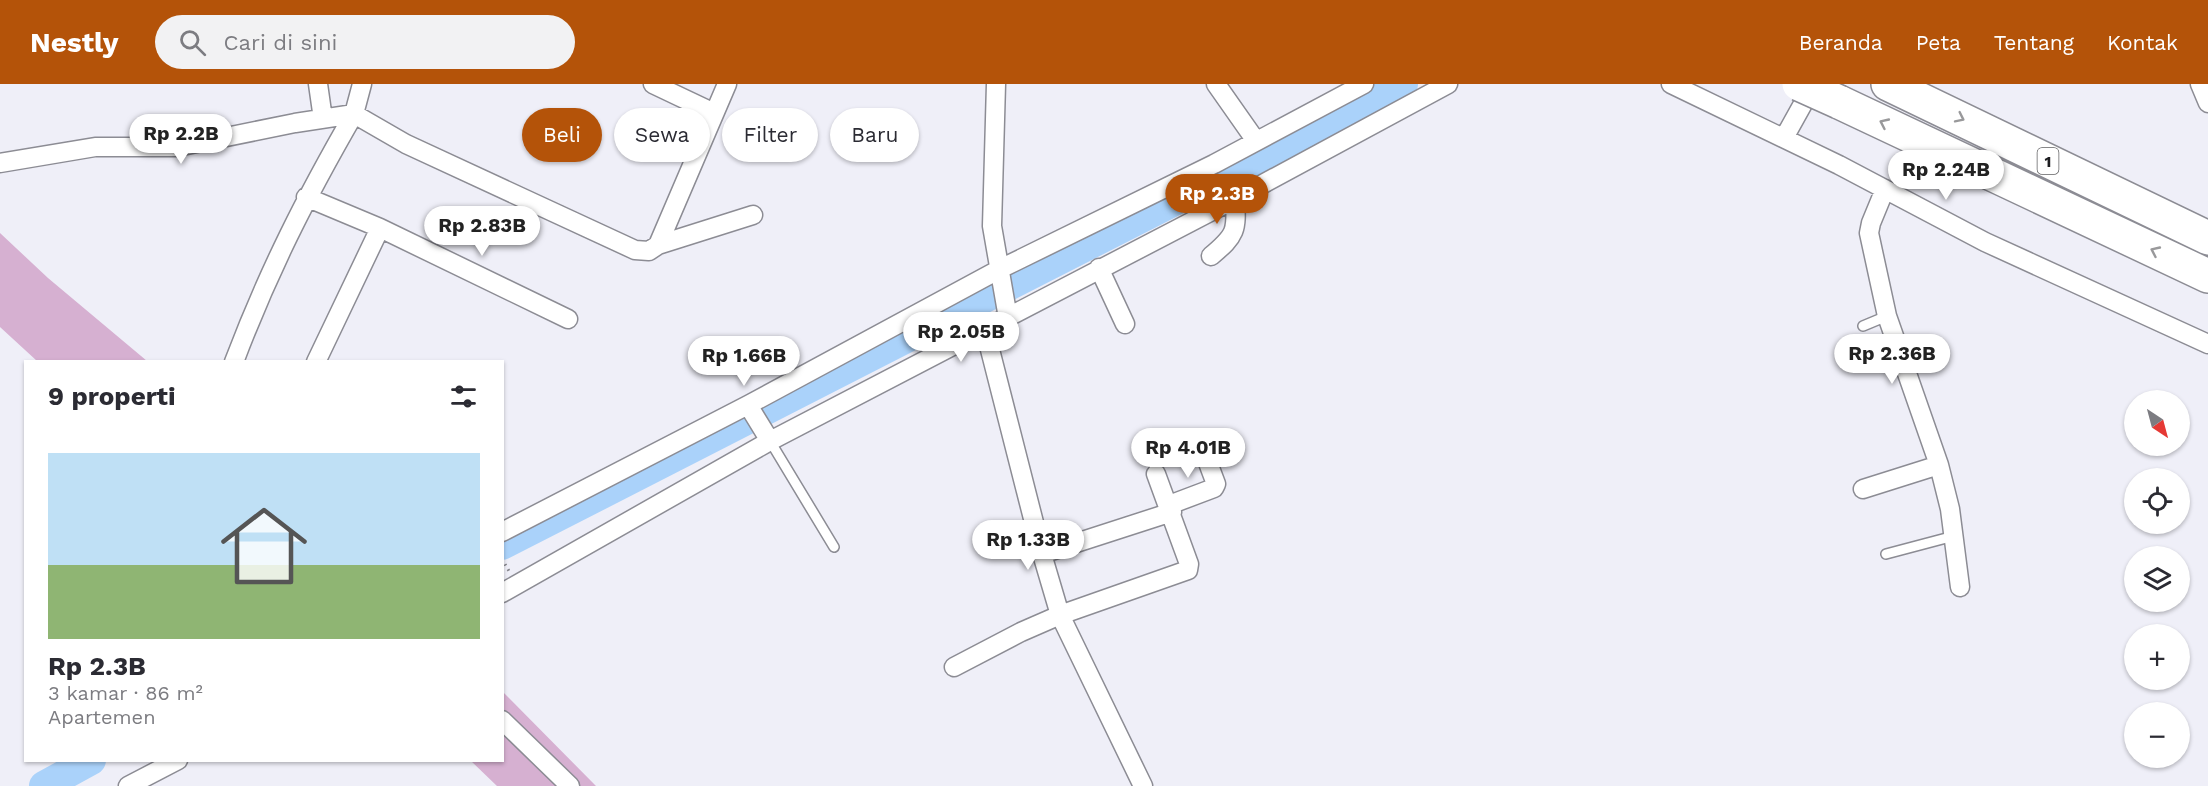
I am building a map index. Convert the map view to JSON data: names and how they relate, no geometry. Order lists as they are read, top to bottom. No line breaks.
{"streets":{"highway":["1"]},"north":"bottom right","page":{"header":"Nestly","search":"Cari di sini","nav":["Beranda","Peta","Tentang","Kontak"],"chip":["Beli","Sewa","Filter","Baru"],"price":["Rp 2.2B","Rp 2.24B","Rp 2.3B","Rp 2.83B","Rp 2.05B","Rp 2.36B","Rp 1.66B","Rp 4.01B","Rp 1.33B"],"heading":"9 properti","map_buttons":["+","−"],"list":[{"name":"Rp 2.3B","note":"3 kamar · 86 m² · Apartemen"}]}}
